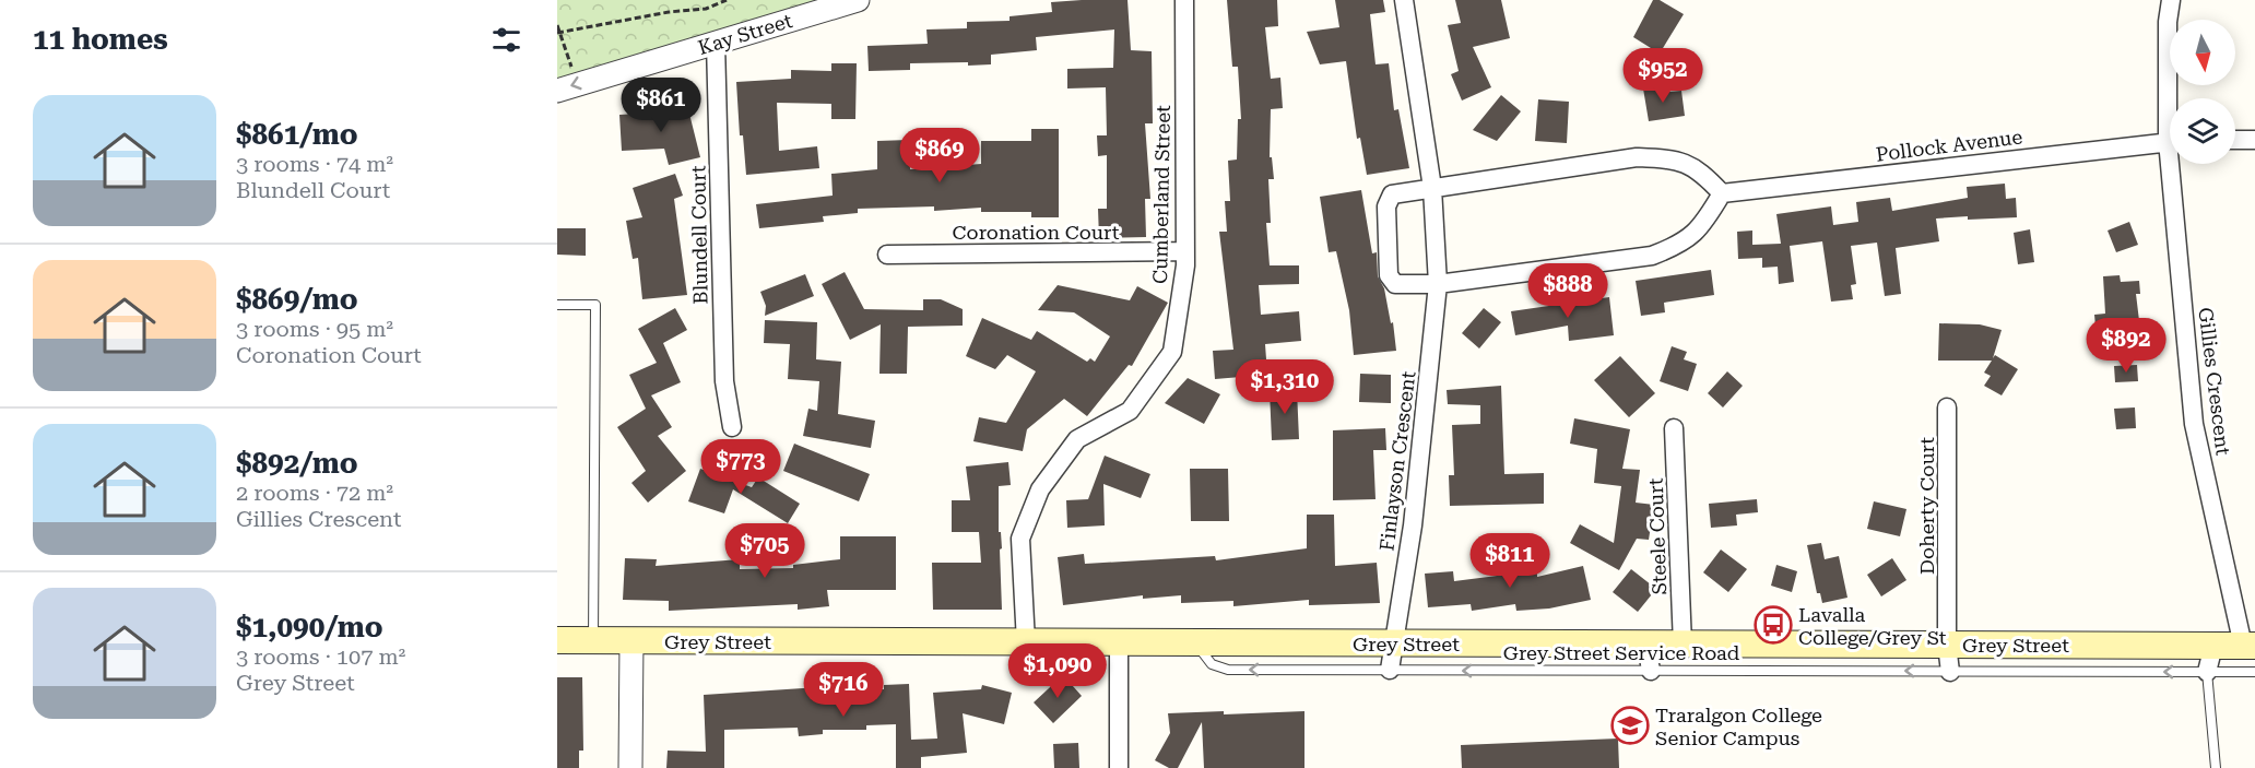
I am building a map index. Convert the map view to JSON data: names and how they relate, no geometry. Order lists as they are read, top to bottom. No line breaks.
{"streets":{"main road":["Grey Street"],"street":["Kay Street","Pollock Avenue","Cumberland Street","Coronation Court","Blundell Court","Gillies Crescent","Finlayson Crescent","Doherty Court","Steele Court"],"lane":["Grey Street Service Road"]},"crossings":[["Kay Street","Blundell Court"],["Cumberland Street","Coronation Court"],["Cumberland Street","Grey Street"],["Gillies Crescent","Grey Street"],["Finlayson Crescent","Grey Street"],["Finlayson Crescent","Grey Street Service Road"],["Doherty Court","Grey Street"],["Doherty Court","Grey Street Service Road"],["Steele Court","Grey Street"],["Grey Street","Grey Street Service Road"]],"one_way":["Kay Street","Grey Street Service Road"],"places":{"bus stop":["Lavalla College/Grey St"],"school or university":["Traralgon College Senior Campus"]},"north":"bottom","page":{"heading":"11 homes","price":["$952","$861","$869","$888","$892","$1,310","$773","$705","$811","$1,090","$716"],"list":[{"name":"$861/mo","note":"3 rooms · 74 m² · Blundell Court"},{"name":"$869/mo","note":"3 rooms · 95 m² · Coronation Court"},{"name":"$892/mo","note":"2 rooms · 72 m² · Gillies Crescent"},{"name":"$1,090/mo","note":"3 rooms · 107 m² · Grey Street"}]}}
